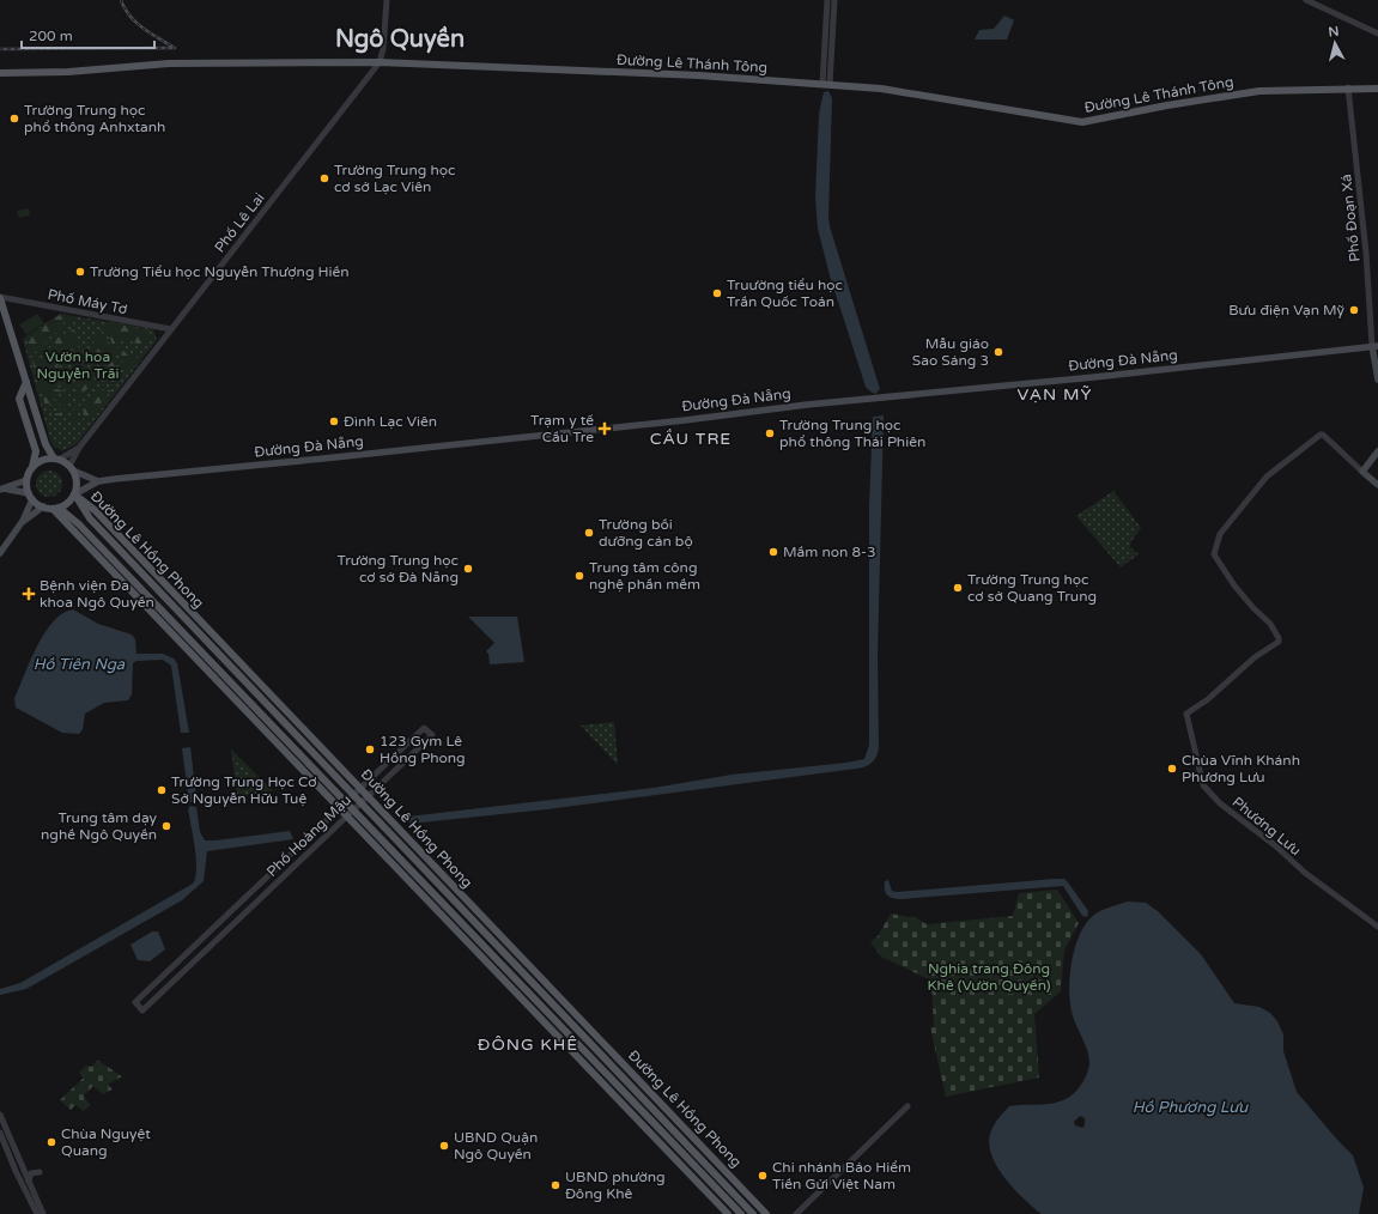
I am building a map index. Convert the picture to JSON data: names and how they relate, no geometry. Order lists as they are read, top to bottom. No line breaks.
{"streets":{"main road":["Đường Lê Thánh Tông","Đường Đà Nẵng","Đường Lê Hồng Phong"],"street":["Phố Đoạn Xá","Phố Lê Lai","Phố Máy Tơ","Phương Lưu","Phố Hoàng Mậu"]},"crossings":[["Đường Lê Thánh Tông","Phố Đoạn Xá"],["Đường Lê Thánh Tông","Phố Lê Lai"],["Phố Đoạn Xá","Đường Đà Nẵng"],["Phố Lê Lai","Phố Máy Tơ"],["Phố Lê Lai","Đường Đà Nẵng"],["Phố Lê Lai","Đường Lê Hồng Phong"],["Đường Đà Nẵng","Đường Lê Hồng Phong"],["Đường Lê Hồng Phong","Phố Hoàng Mậu"]],"districts":["Ngô Quyền","VẠN MỸ","CẦU TRE","ĐÔNG KHÊ"],"water":["Hồ Tiên Nga","Hồ Phương Lưu"],"parks":["Vườn hoa Nguyễn Trãi","Nghia trang Đông Khê (Vườn Quyến)"],"places":{"other":["Trường Trung học phổ thông Anhxtanh","Trường Trung học cơ sở Lạc Viên","Trường Tiểu học Nguyễn Thượng Hiền","Truường tiểu học Trần Quốc Toản","Bưu điện Vạn Mỹ","Mẫu giáo Sao Sáng 3","Đình Lạc Viên","Trường Trung học phổ thông Thái Phiên","Trường bồi dưỡng cán bộ","Mầm non 8-3","Trường Trung học cơ sở Đà Nẵng","Trung tâm công nghệ phần mềm","Trường Trung học cơ sở Quang Trung","123 Gym Lê Hồng Phong","Chùa Vĩnh Khánh Phương Lưu","Trường Trung Học Cơ Sở Nguyễn Hữu Tuệ","Trung tâm dạy nghề Ngô Quyền","Chùa Nguyệt Quang","UBND Quận Ngô Quyền","Chi nhánh Bảo Hiểm Tiền Gửi Việt Nam","UBND phường Đông Khê"],"health":["Trạm y tế Cầu Tre","Bệnh viện Đa khoa Ngô Quyền"]},"scale_bar":"200 m","north":"top"}
